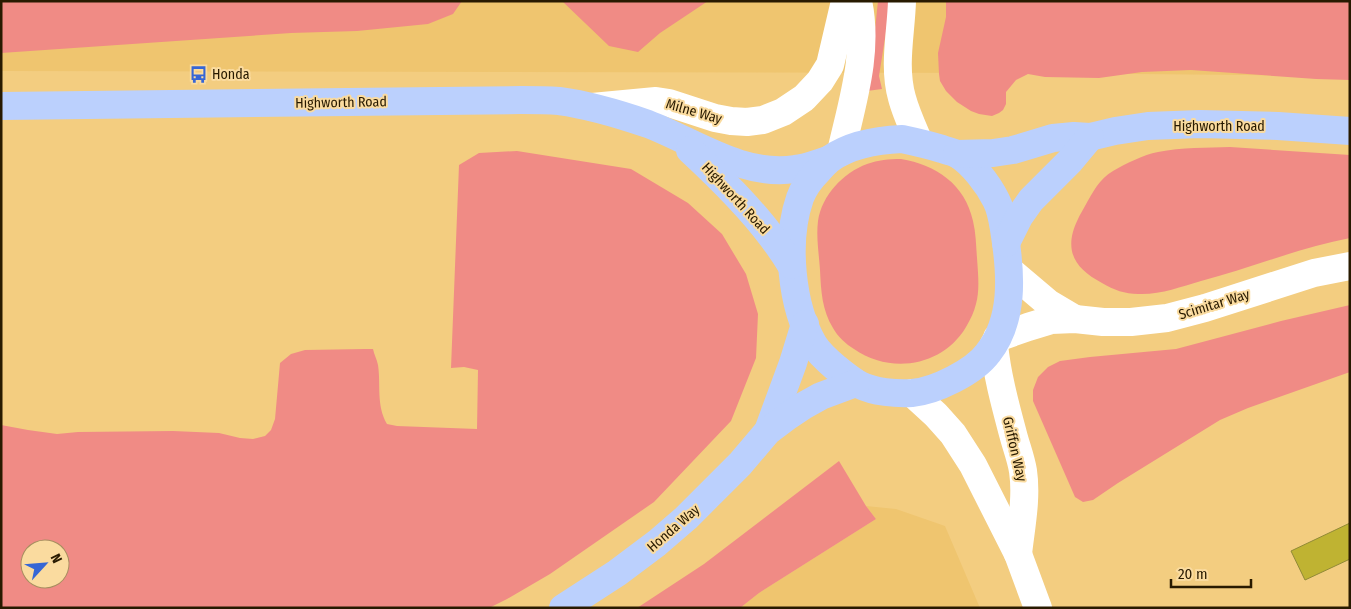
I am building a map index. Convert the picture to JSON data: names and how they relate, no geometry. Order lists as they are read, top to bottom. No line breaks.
{"streets":{"main road":["Highworth Road","Honda Way"],"street":["Milne Way","Scimitar Way","Griffon Way"]},"crossings":[["Highworth Road","Milne Way"],["Scimitar Way","Griffon Way"]],"places":{"bus stop":["Honda"]},"scale_bar":"20 m","north":"top right"}
